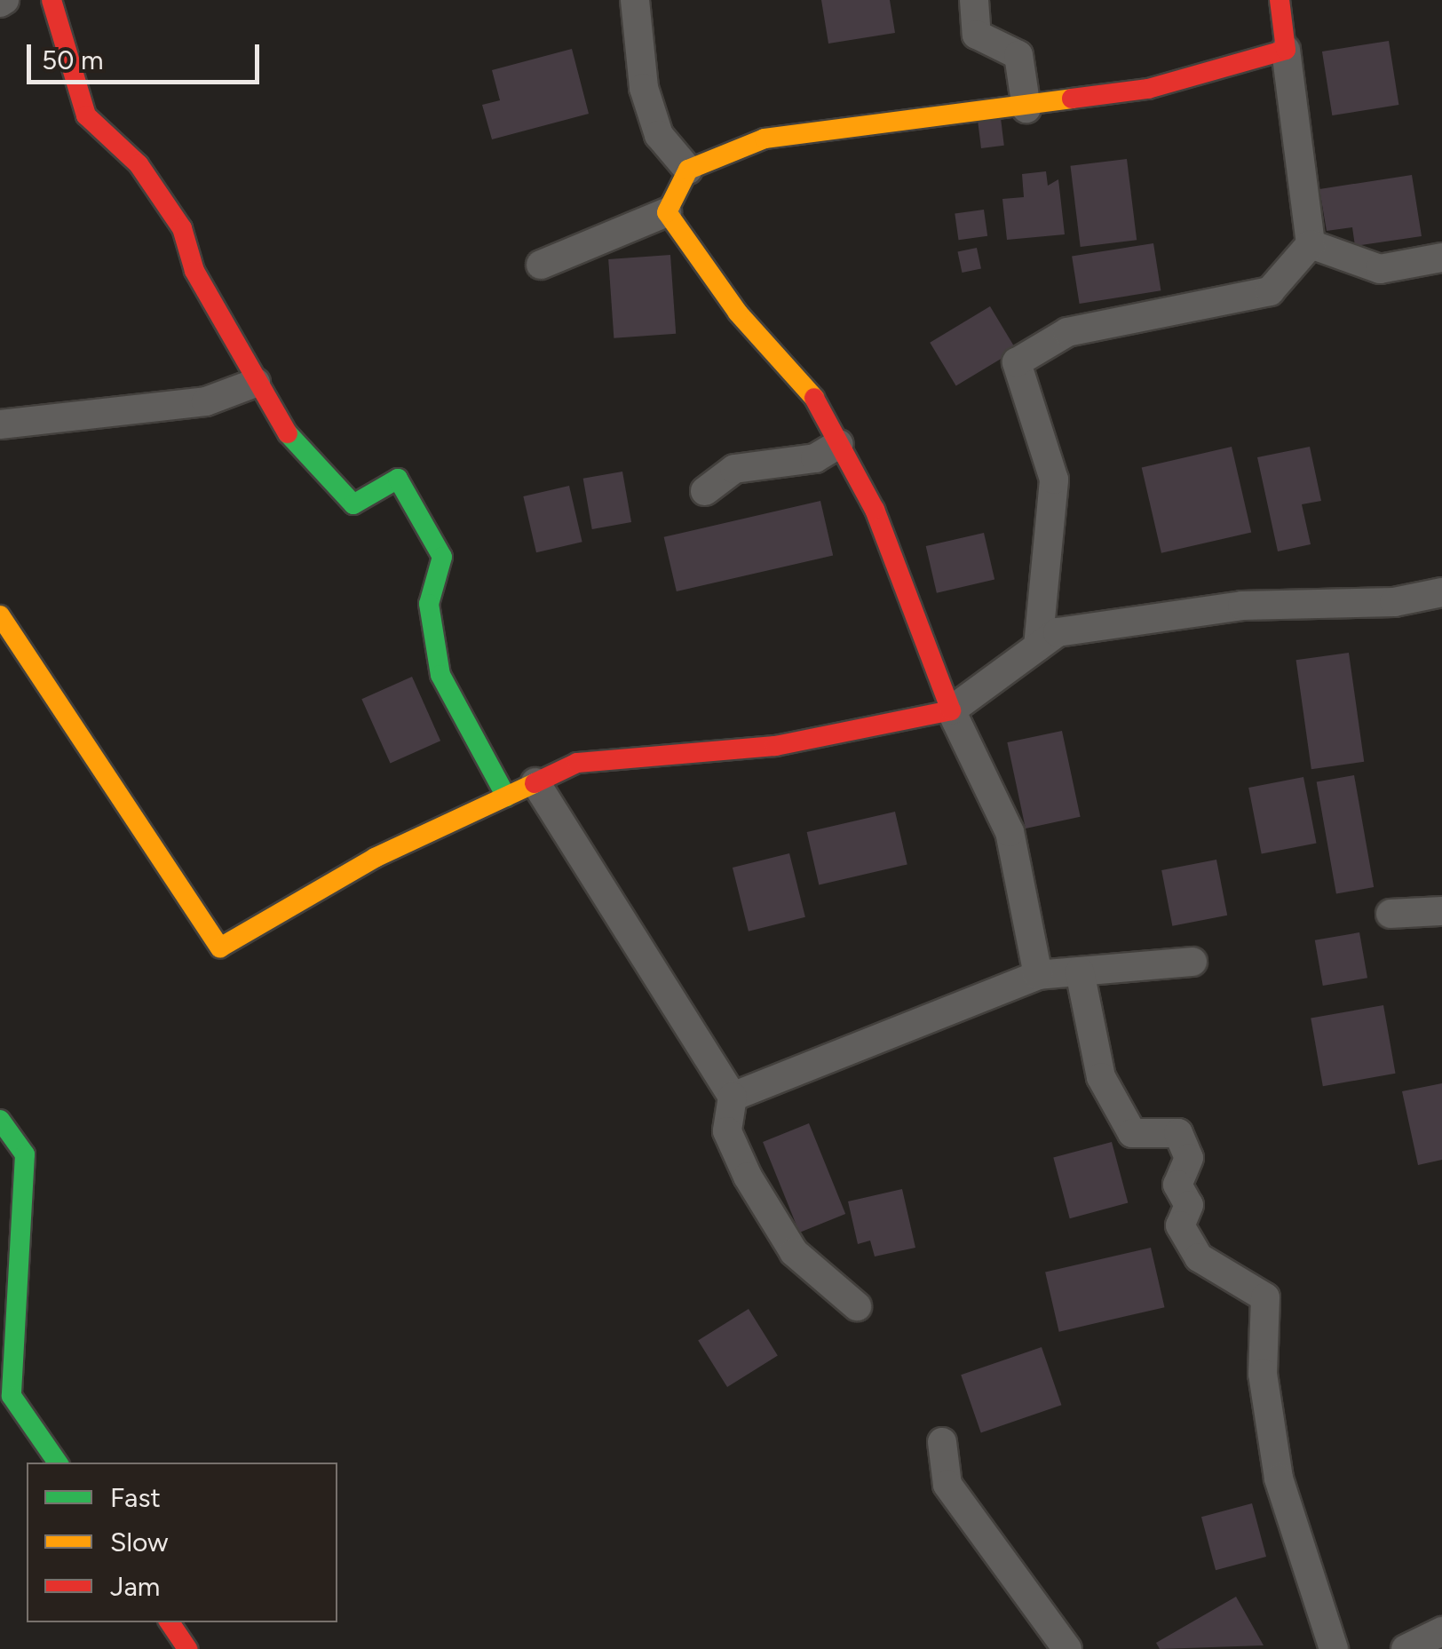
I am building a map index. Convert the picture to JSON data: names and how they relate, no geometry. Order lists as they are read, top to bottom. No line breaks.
{"legend":["Fast","Slow","Jam"],"scale_bar":"50 m"}
